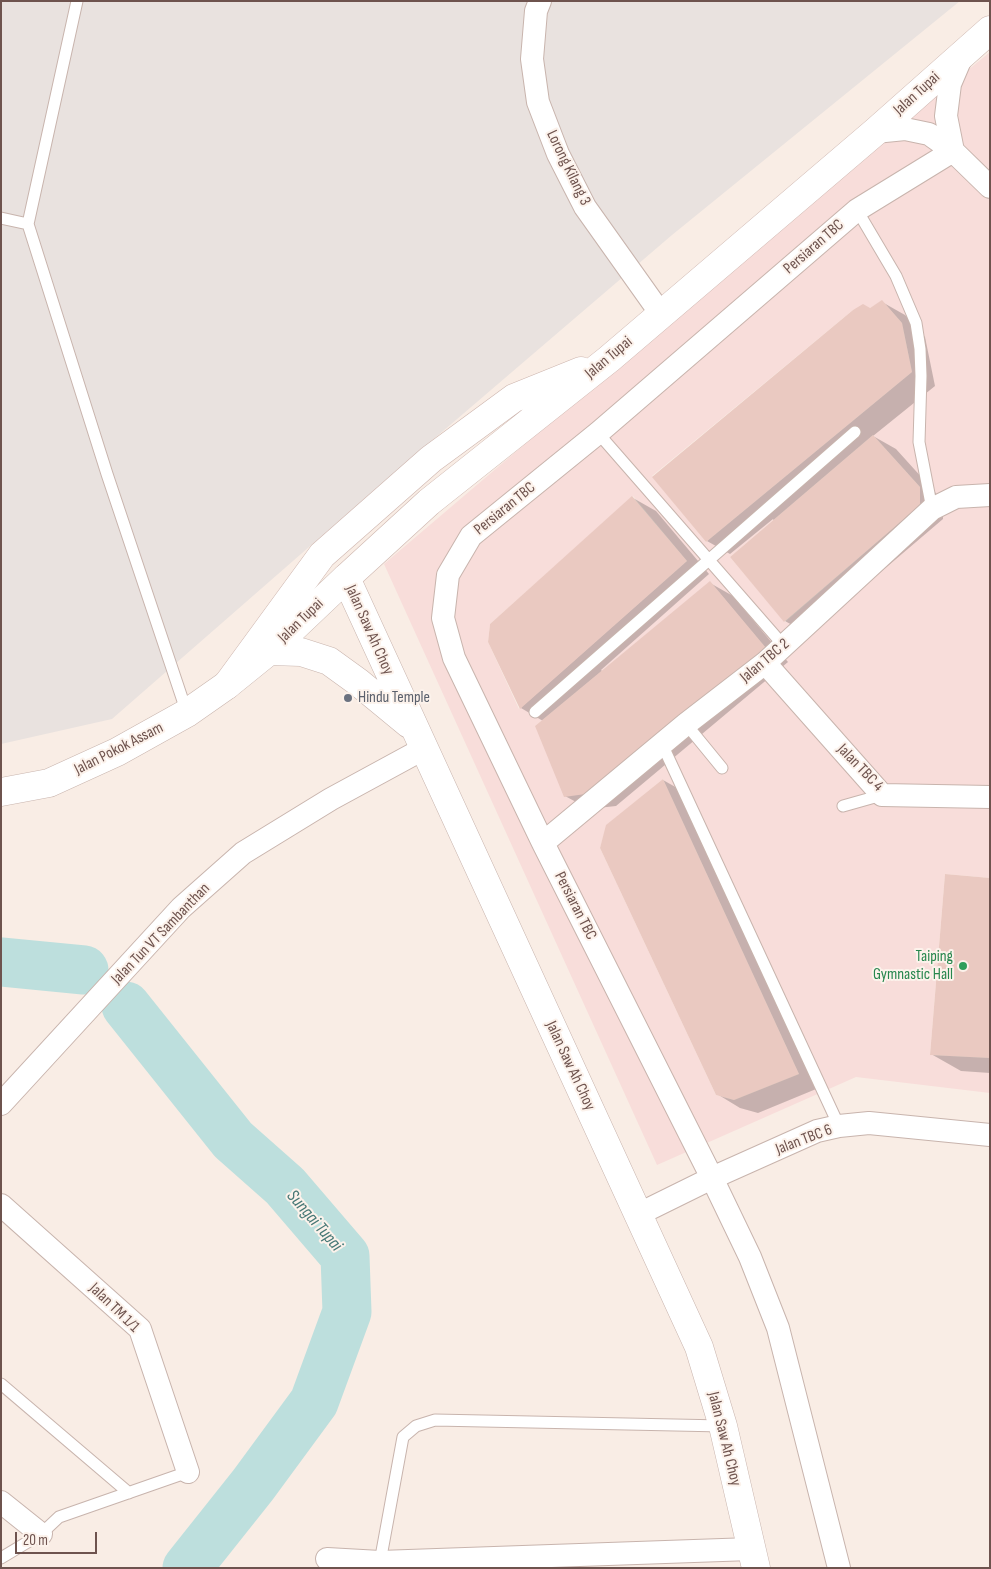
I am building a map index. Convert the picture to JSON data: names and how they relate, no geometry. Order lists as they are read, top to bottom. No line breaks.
{"streets":{"street":["Jalan Tupai","Lorong Kilang 3","Persiaran TBC","Jalan Saw Ah Choy","Jalan TBC 2","Jalan Pokok Assam","Jalan TBC 4","Jalan Tun VT Sambanthan","Jalan TBC 6","Jalan TM 1/1"]},"crossings":[["Jalan Tupai","Lorong Kilang 3"],["Jalan Tupai","Jalan Saw Ah Choy"],["Jalan Tupai","Jalan Pokok Assam"],["Persiaran TBC","Jalan TBC 2"],["Persiaran TBC","Jalan TBC 6"],["Jalan Saw Ah Choy","Jalan Tun VT Sambanthan"],["Jalan Saw Ah Choy","Jalan TBC 6"],["Jalan TBC 2","Jalan TBC 4"]],"water":["Sungai Tupai"],"places":["Hindu Temple","Taiping Gymnastic Hall"],"scale_bar":"20 m"}
